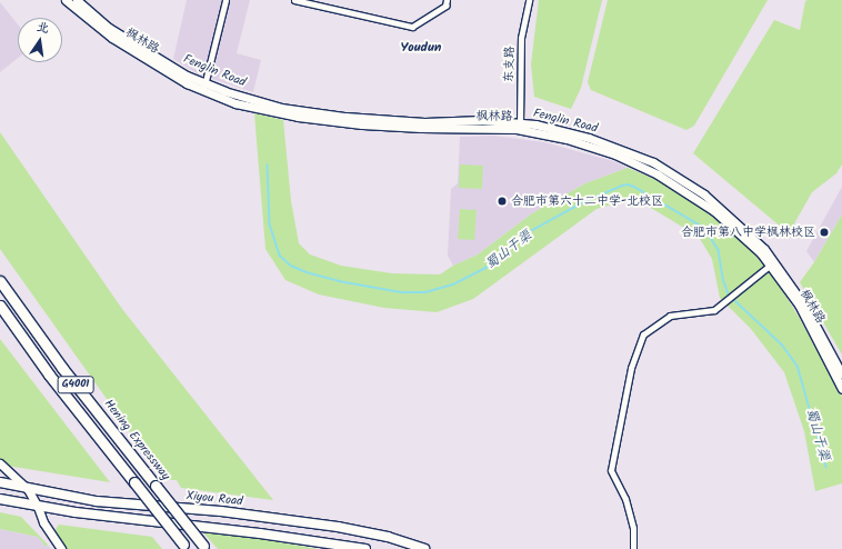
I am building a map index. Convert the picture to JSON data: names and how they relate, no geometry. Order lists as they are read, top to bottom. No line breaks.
{"streets":{"highway":["G4001","Hening Expressway"],"main road":["枫林路","Fenglin Road","Xiyou Road"],"street":["东支路"]},"crossings":[["枫林路","东支路"],["枫林路","Fenglin Road"]],"districts":["Youdun"],"water":["蜀山干渠"],"places":["合肥市第六十二中学-北校区","合肥市第八中学枫林校区"],"north":"top"}
